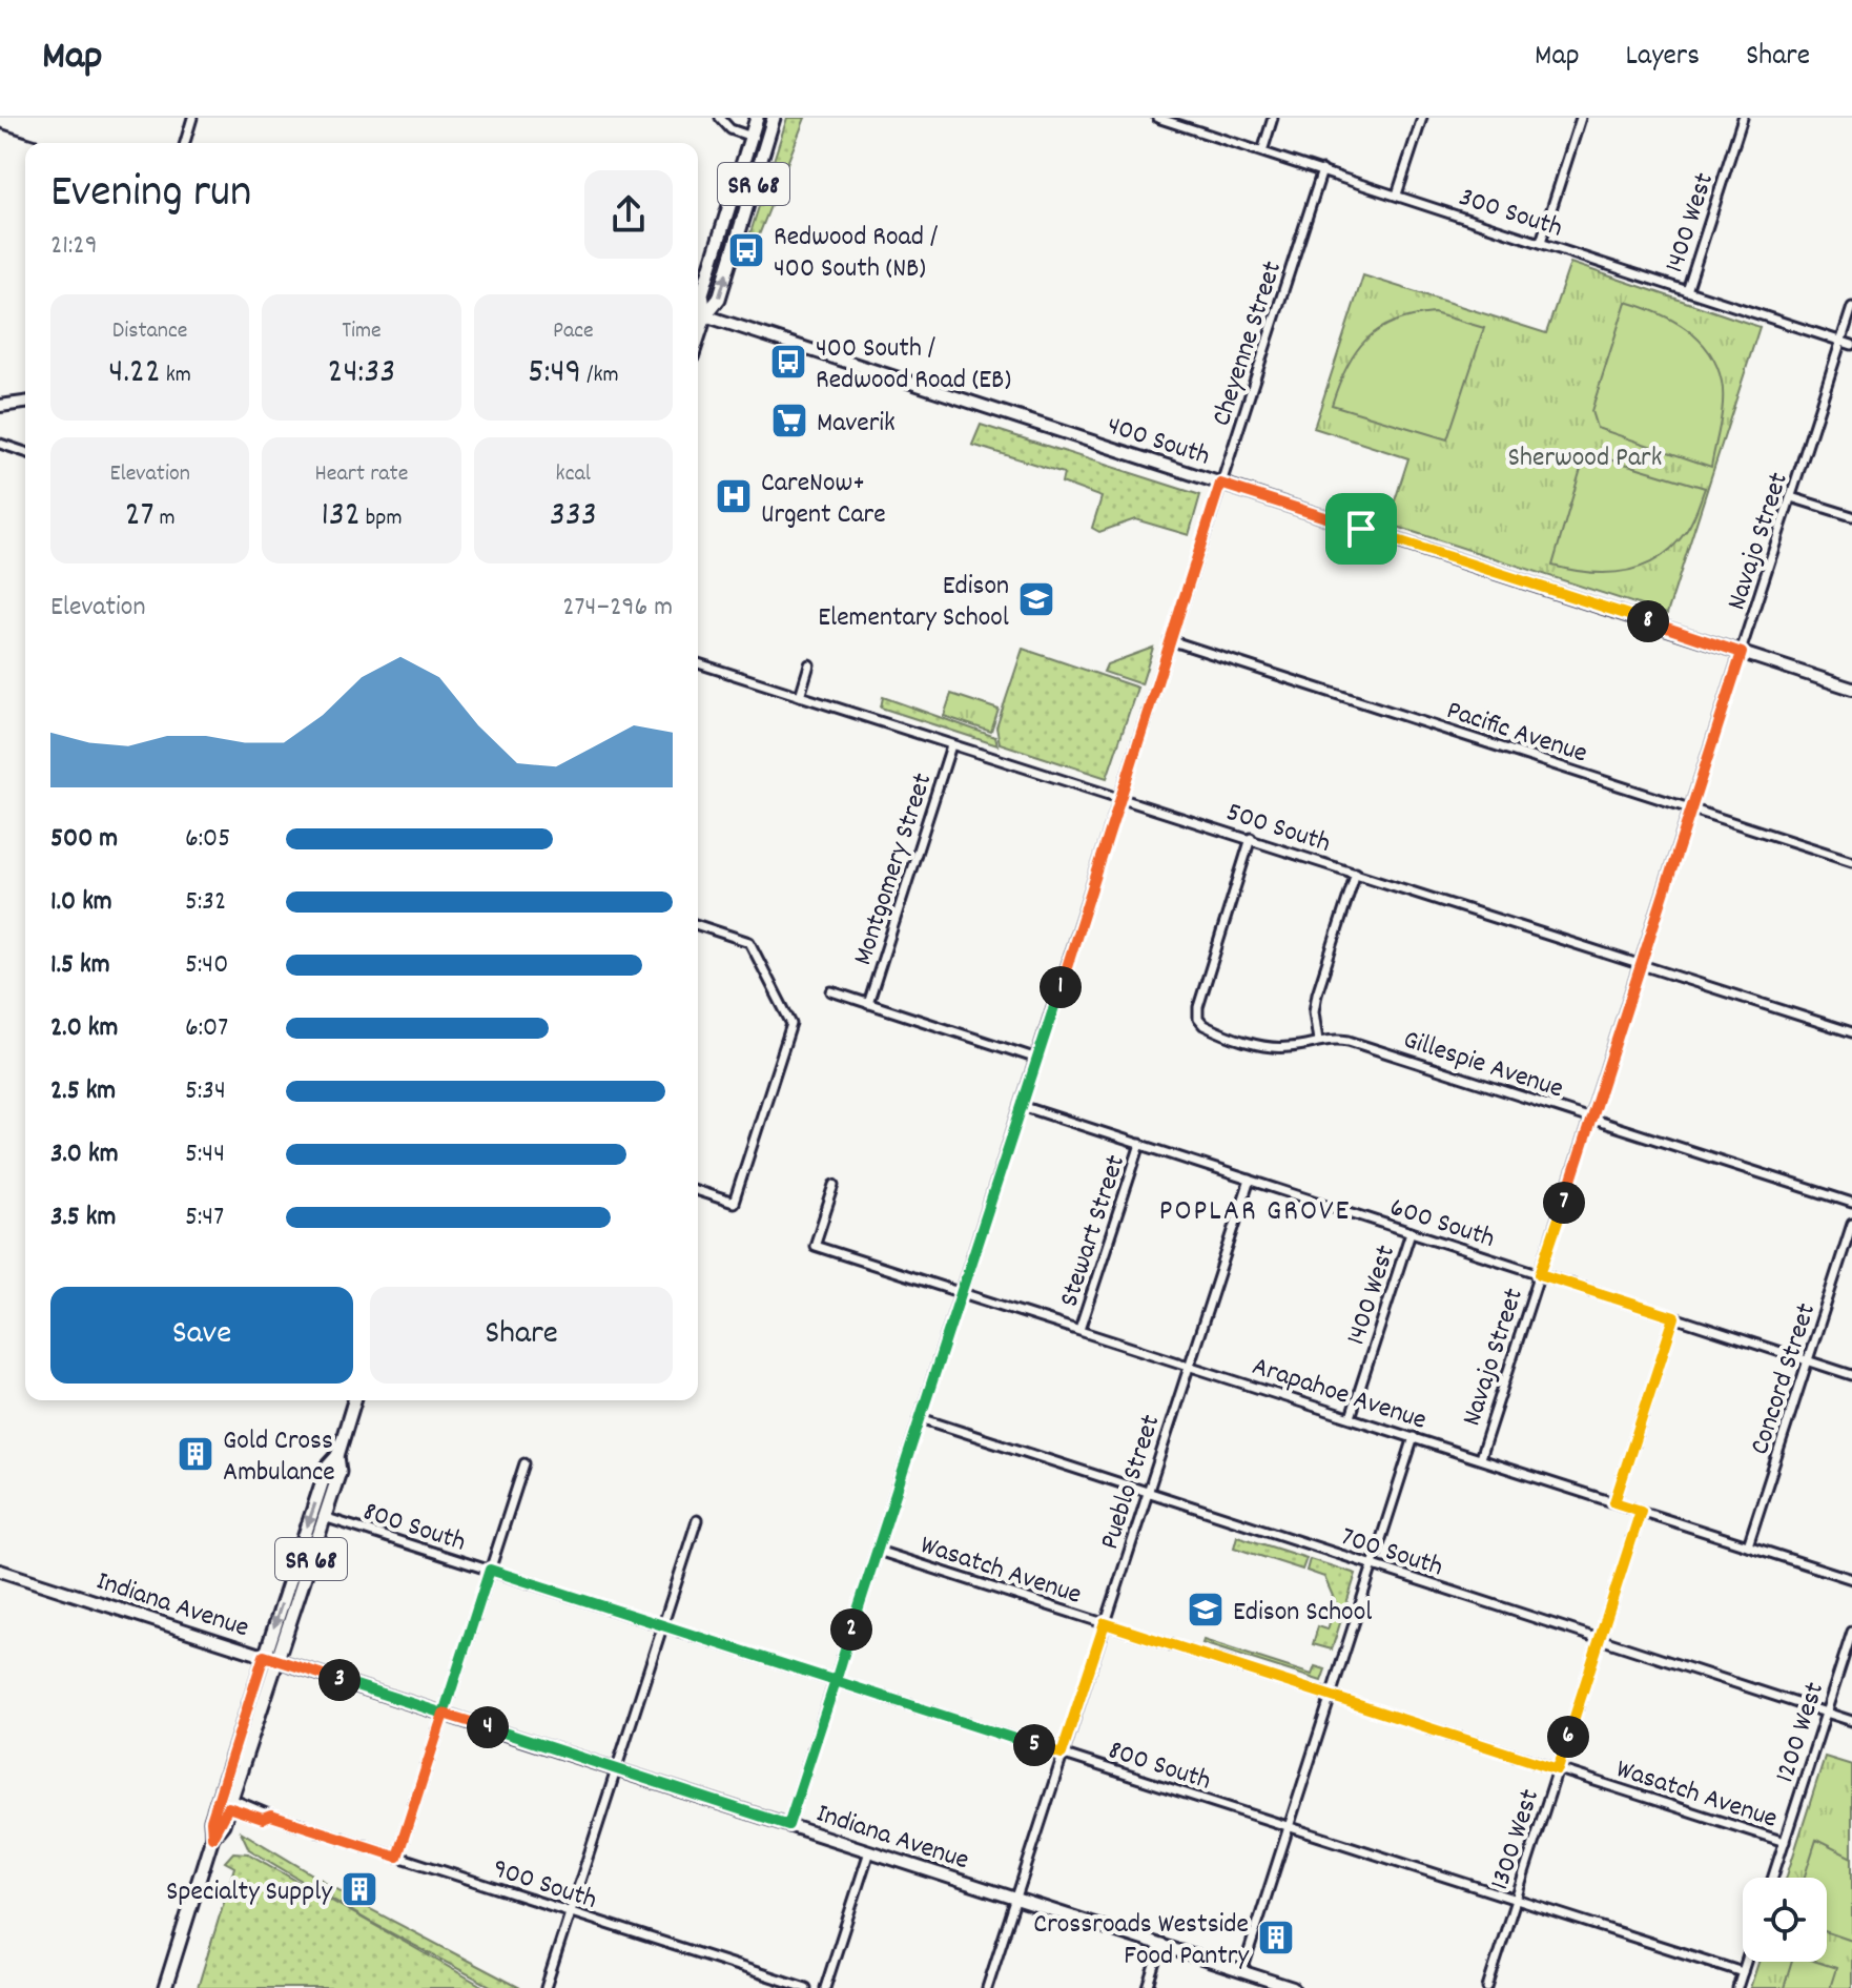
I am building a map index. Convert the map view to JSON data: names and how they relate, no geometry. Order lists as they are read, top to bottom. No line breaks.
{"streets":{"main road":["SR 68"],"street":["300 South","1400 West","Cheyenne Street","400 South","Navajo Street","Pacific Avenue","500 South","Montgomery Street","Gillespie Avenue","600 South","Stewart Street","Concord Street","Arapahoe Avenue","Pueblo Street","800 South","700 South","Wasatch Avenue","Indiana Avenue","1200 West","1300 West","900 South"]},"crossings":[["SR 68","400 South"],["SR 68","800 South"],["SR 68","Indiana Avenue"],["SR 68","900 South"],["300 South","1400 West"],["300 South","Cheyenne Street"],["300 South","Navajo Street"],["1400 West","600 South"],["1400 West","Arapahoe Avenue"],["Cheyenne Street","400 South"],["Cheyenne Street","Pacific Avenue"],["Cheyenne Street","500 South"],["Cheyenne Street","600 South"],["Cheyenne Street","Arapahoe Avenue"],["Cheyenne Street","800 South"],["Cheyenne Street","700 South"],["Cheyenne Street","Wasatch Avenue"],["Cheyenne Street","Indiana Avenue"],["400 South","Navajo Street"],["Navajo Street","Pacific Avenue"],["Navajo Street","500 South"],["Navajo Street","Gillespie Avenue"],["Navajo Street","600 South"],["Navajo Street","Arapahoe Avenue"],["500 South","Montgomery Street"],["500 South","Gillespie Avenue"],["600 South","Stewart Street"],["600 South","Concord Street"],["600 South","Pueblo Street"],["Stewart Street","Arapahoe Avenue"],["Concord Street","Arapahoe Avenue"],["Arapahoe Avenue","Pueblo Street"],["Arapahoe Avenue","1300 West"],["Pueblo Street","800 South"],["Pueblo Street","700 South"],["Pueblo Street","Wasatch Avenue"],["Pueblo Street","Indiana Avenue"],["800 South","1300 West"],["700 South","1200 West"],["700 South","1300 West"],["Wasatch Avenue","1200 West"],["Wasatch Avenue","1300 West"]],"districts":["POPLAR GROVE"],"parks":["Sherwood Park"],"places":{"bus stop":["Redwood Road / 400 South (NB)","400 South / Redwood Road (EB)"],"supermarket":["Maverik"],"hospital":["CareNow+ Urgent Care"],"school or university":["Edison Elementary School","Edison School"],"building":["Gold Cross Ambulance","Specialty Supply","Crossroads Westside Food Pantry"]},"page":{"header":"Map","nav":["Map","Layers","Share"],"heading":["Evening run","21:29"],"stats":[["Distance","4.22 km"],["Time","24:33"],["Pace","5:49 /km"],["Elevation","27 m"],["Heart rate","132 bpm"],["kcal","333"]],"chart":["Elevation","274–296 m"],"pins":["8","1","7","2","3","4","6","5"],"list":[{"name":"500 m","note":"6:05"},{"name":"1.0 km","note":"5:32"},{"name":"1.5 km","note":"5:40"},{"name":"2.0 km","note":"6:07"},{"name":"2.5 km","note":"5:34"},{"name":"3.0 km","note":"5:44"},{"name":"3.5 km","note":"5:47"}],"buttons":["Save","Share"]}}
